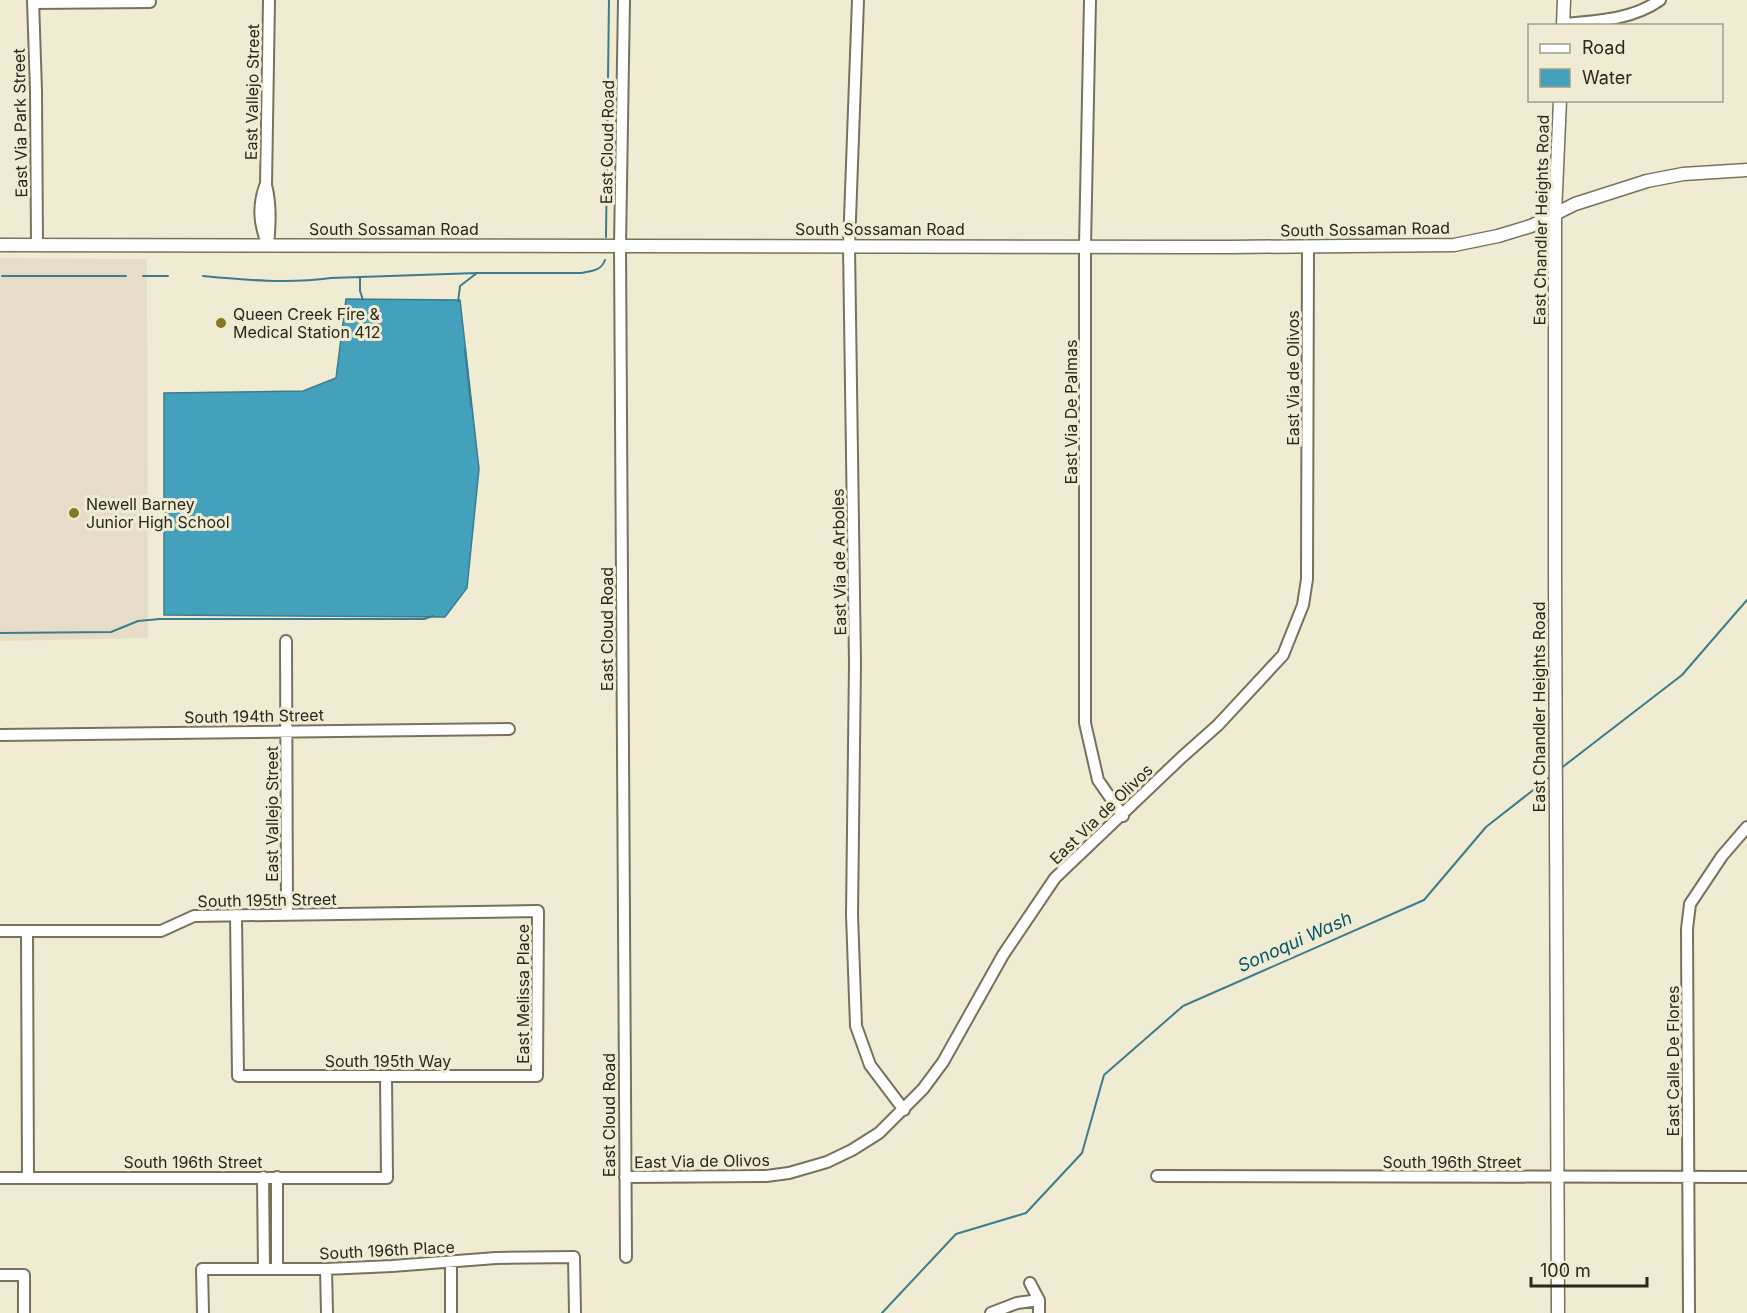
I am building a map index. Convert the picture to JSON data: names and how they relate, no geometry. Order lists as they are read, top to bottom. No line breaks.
{"streets":{"main road":["East Chandler Heights Road","South Sossaman Road"],"street":["East Vallejo Street","East Via Park Street","East Cloud Road","East Via de Olivos","East Via De Palmas","East Via de Arboles","South 194th Street","South 195th Street","East Melissa Place","South 195th Way","East Calle De Flores","South 196th Street","South 196th Place"]},"crossings":[["East Vallejo Street","South Sossaman Road"],["East Vallejo Street","South 194th Street"],["East Vallejo Street","South 195th Street"],["East Via Park Street","South Sossaman Road"],["East Cloud Road","South Sossaman Road"],["East Cloud Road","East Via de Olivos"],["East Chandler Heights Road","South Sossaman Road"],["East Chandler Heights Road","South 196th Street"],["South Sossaman Road","East Via de Olivos"],["South Sossaman Road","East Via De Palmas"],["South Sossaman Road","East Via de Arboles"],["East Via de Olivos","East Via De Palmas"],["East Via de Olivos","East Via de Arboles"],["South 195th Street","East Melissa Place"],["South 195th Street","South 195th Way"],["East Melissa Place","South 195th Way"],["South 195th Way","South 196th Street"],["East Calle De Flores","South 196th Street"]],"water":["Sonoqui Wash"],"places":["Queen Creek Fire & Medical Station 412","Newell Barney Junior High School"],"legend":["Road","Water"],"scale_bar":"100 m"}
